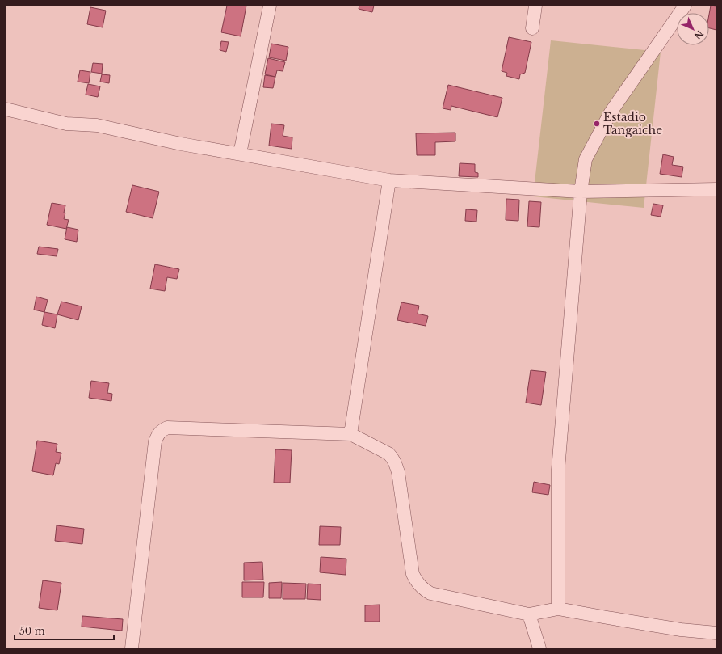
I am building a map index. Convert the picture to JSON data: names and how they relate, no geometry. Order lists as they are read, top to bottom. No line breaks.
{"places":["Estadio Tangaiche"],"scale_bar":"50 m","north":"bottom right"}
